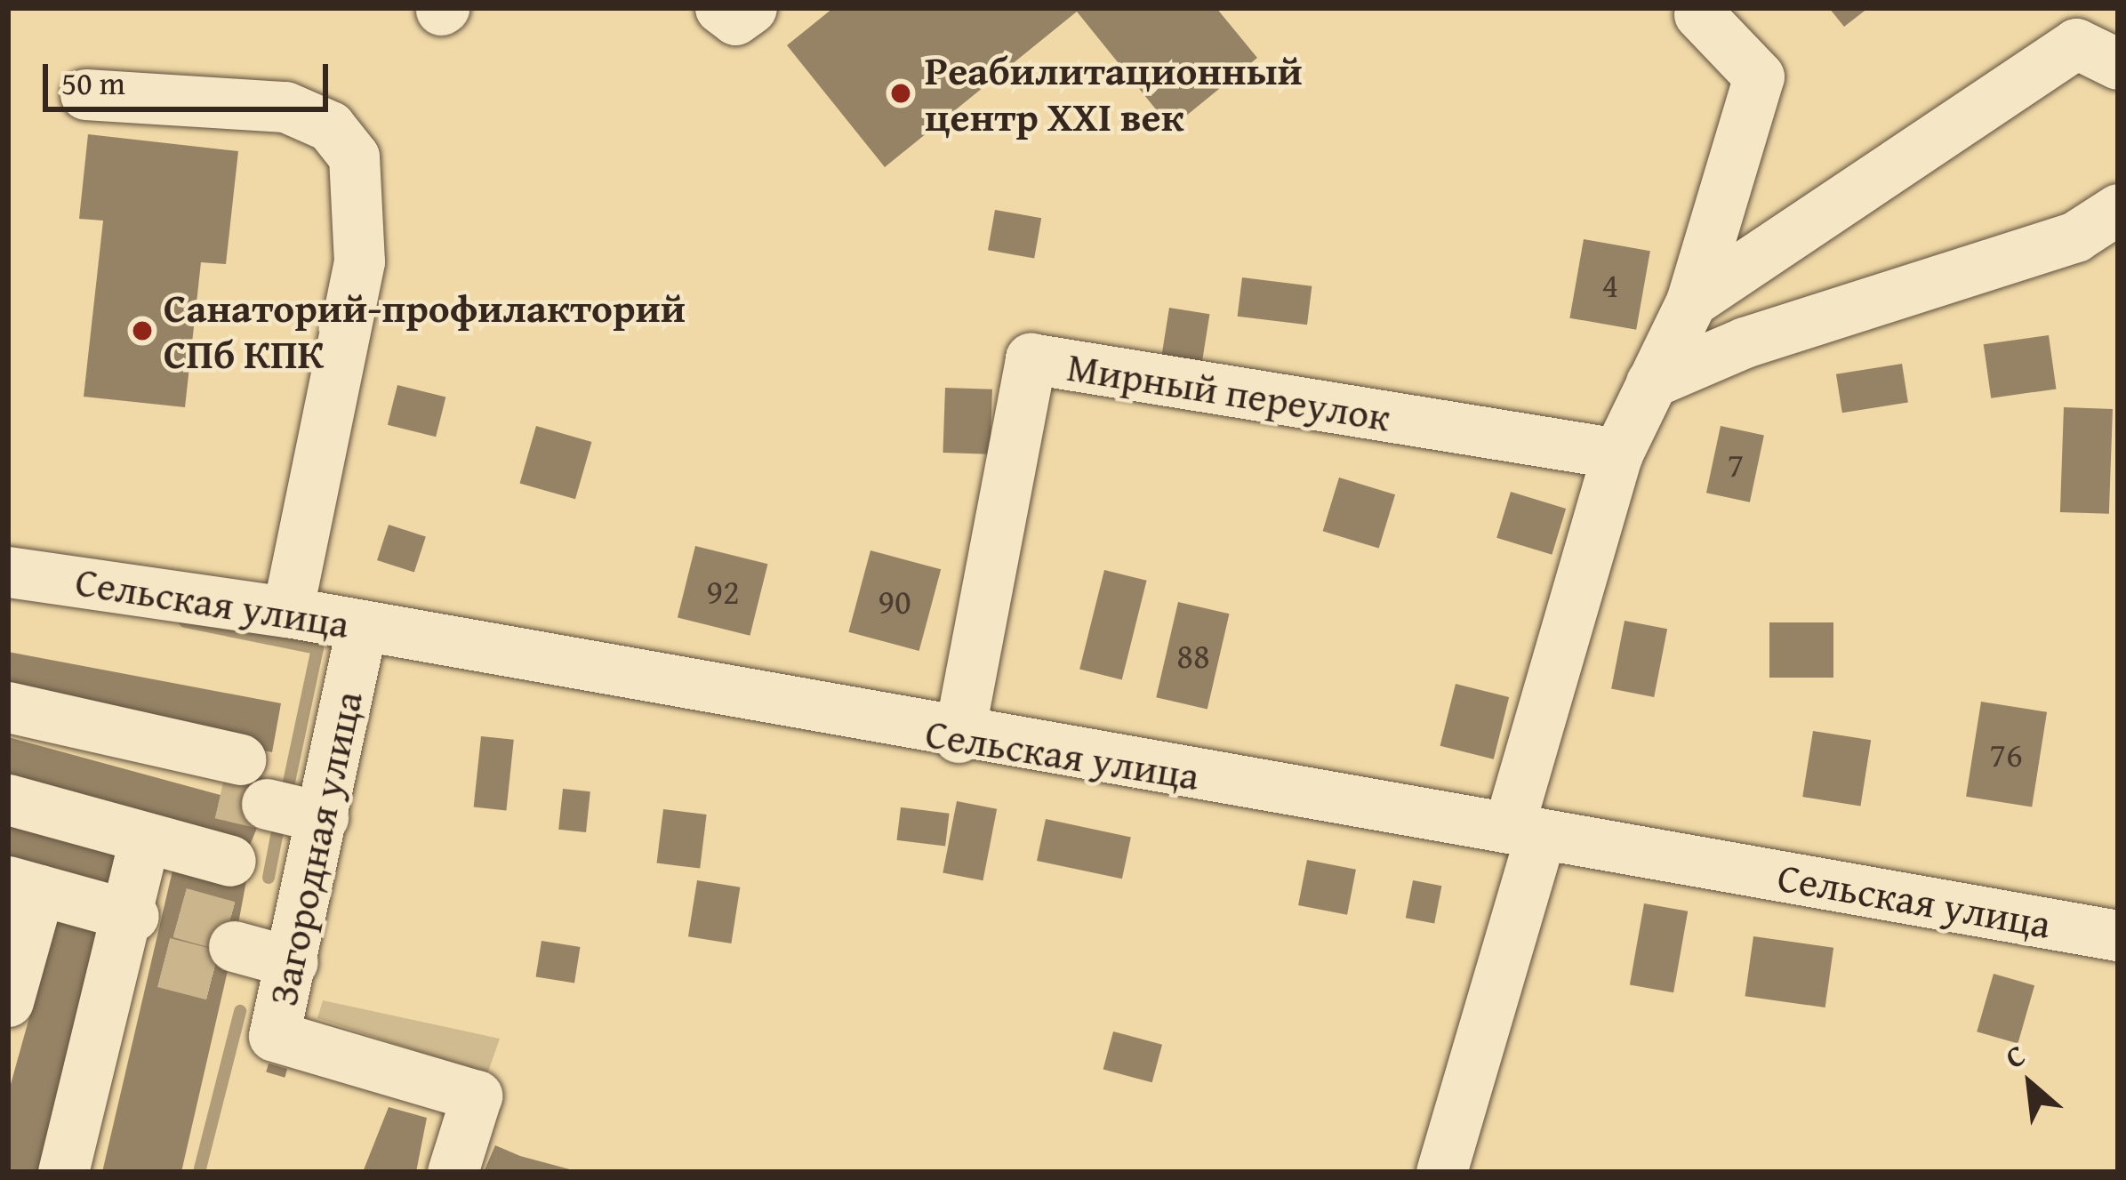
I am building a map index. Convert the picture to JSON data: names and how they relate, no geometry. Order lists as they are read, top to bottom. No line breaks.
{"streets":{"street":["Мирный переулок","Сельская улица","Загородная улица"]},"crossings":[["Мирный переулок","Сельская улица"],["Сельская улица","Загородная улица"]],"places":["Реабилитационный центр ХХI век","Санаторий-профилакторий СПб КПК"],"house_numbers":["4","7","92","90","88","76"],"scale_bar":"50 m","north":"top left"}
